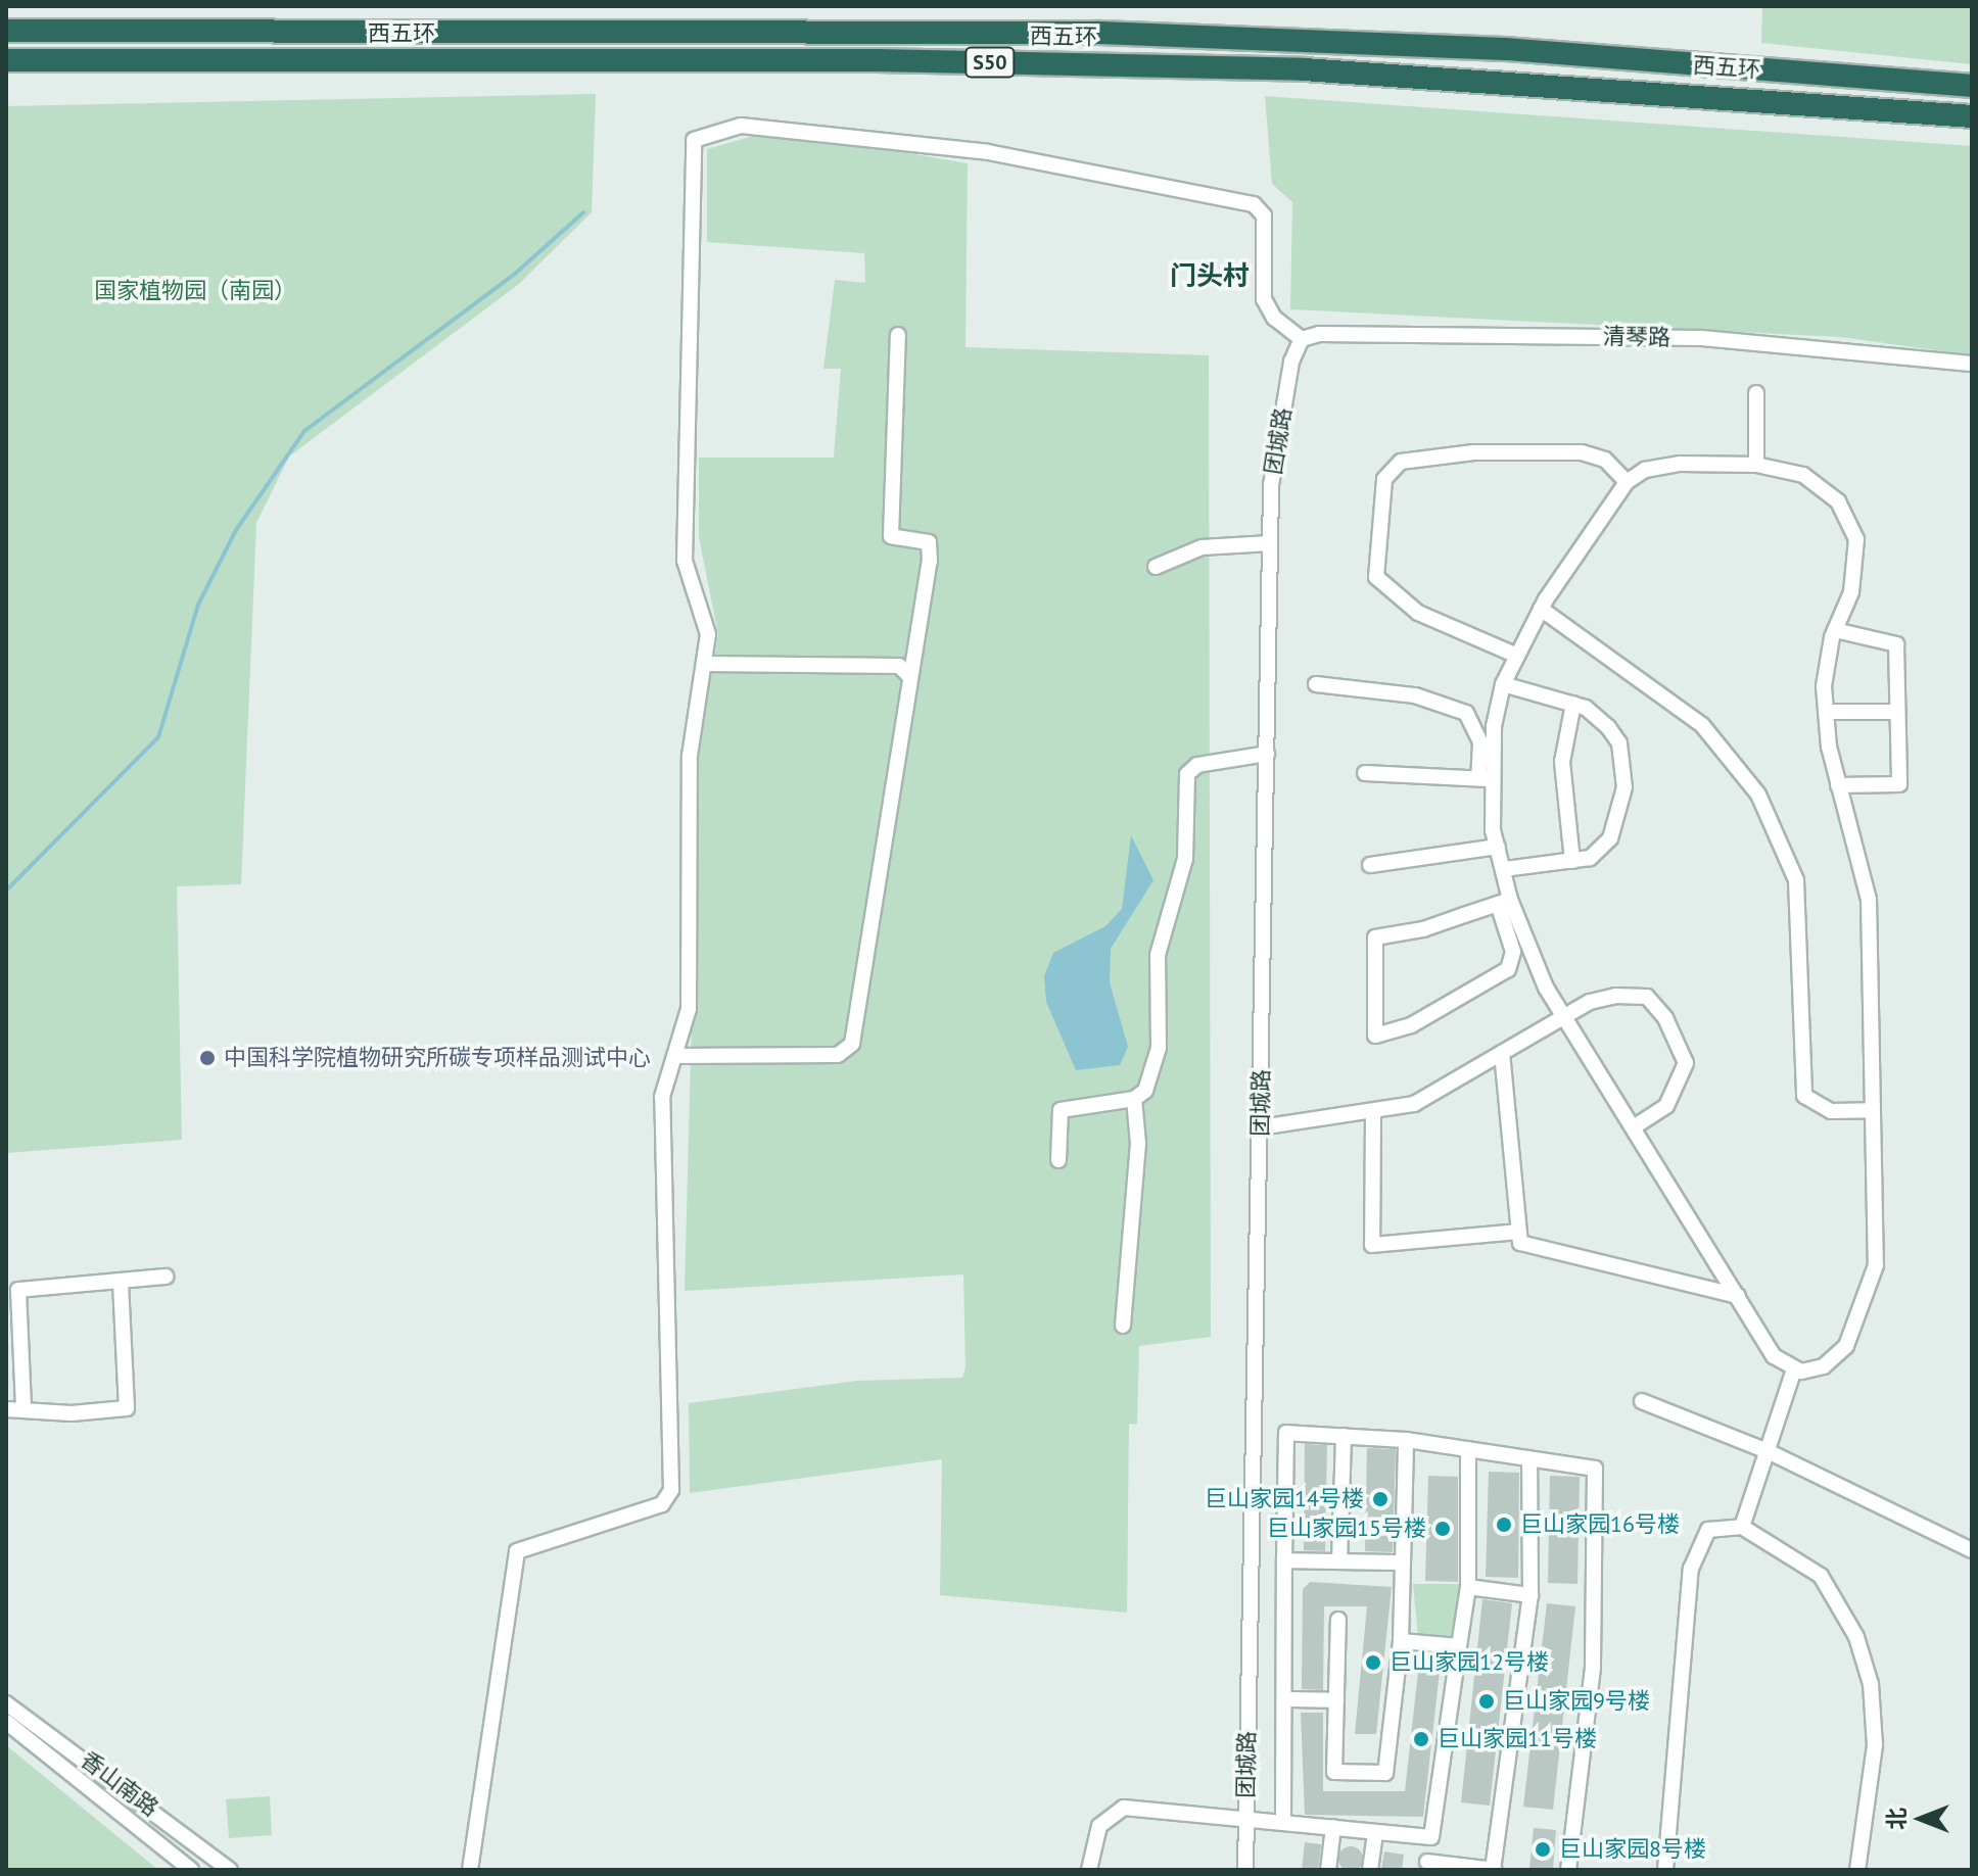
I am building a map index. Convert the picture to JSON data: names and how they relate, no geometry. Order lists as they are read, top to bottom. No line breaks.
{"streets":{"highway":["西五环","S50"],"street":["清琴路","团城路","香山南路"]},"crossings":[["清琴路","团城路"]],"districts":["门头村"],"parks":["国家植物园（南园）"],"places":["中国科学院植物研究所碳专项样品测试中心","巨山家园14号楼","巨山家园16号楼","巨山家园15号楼","巨山家园12号楼","巨山家园9号楼","巨山家园11号楼","巨山家园8号楼"],"north":"left"}
